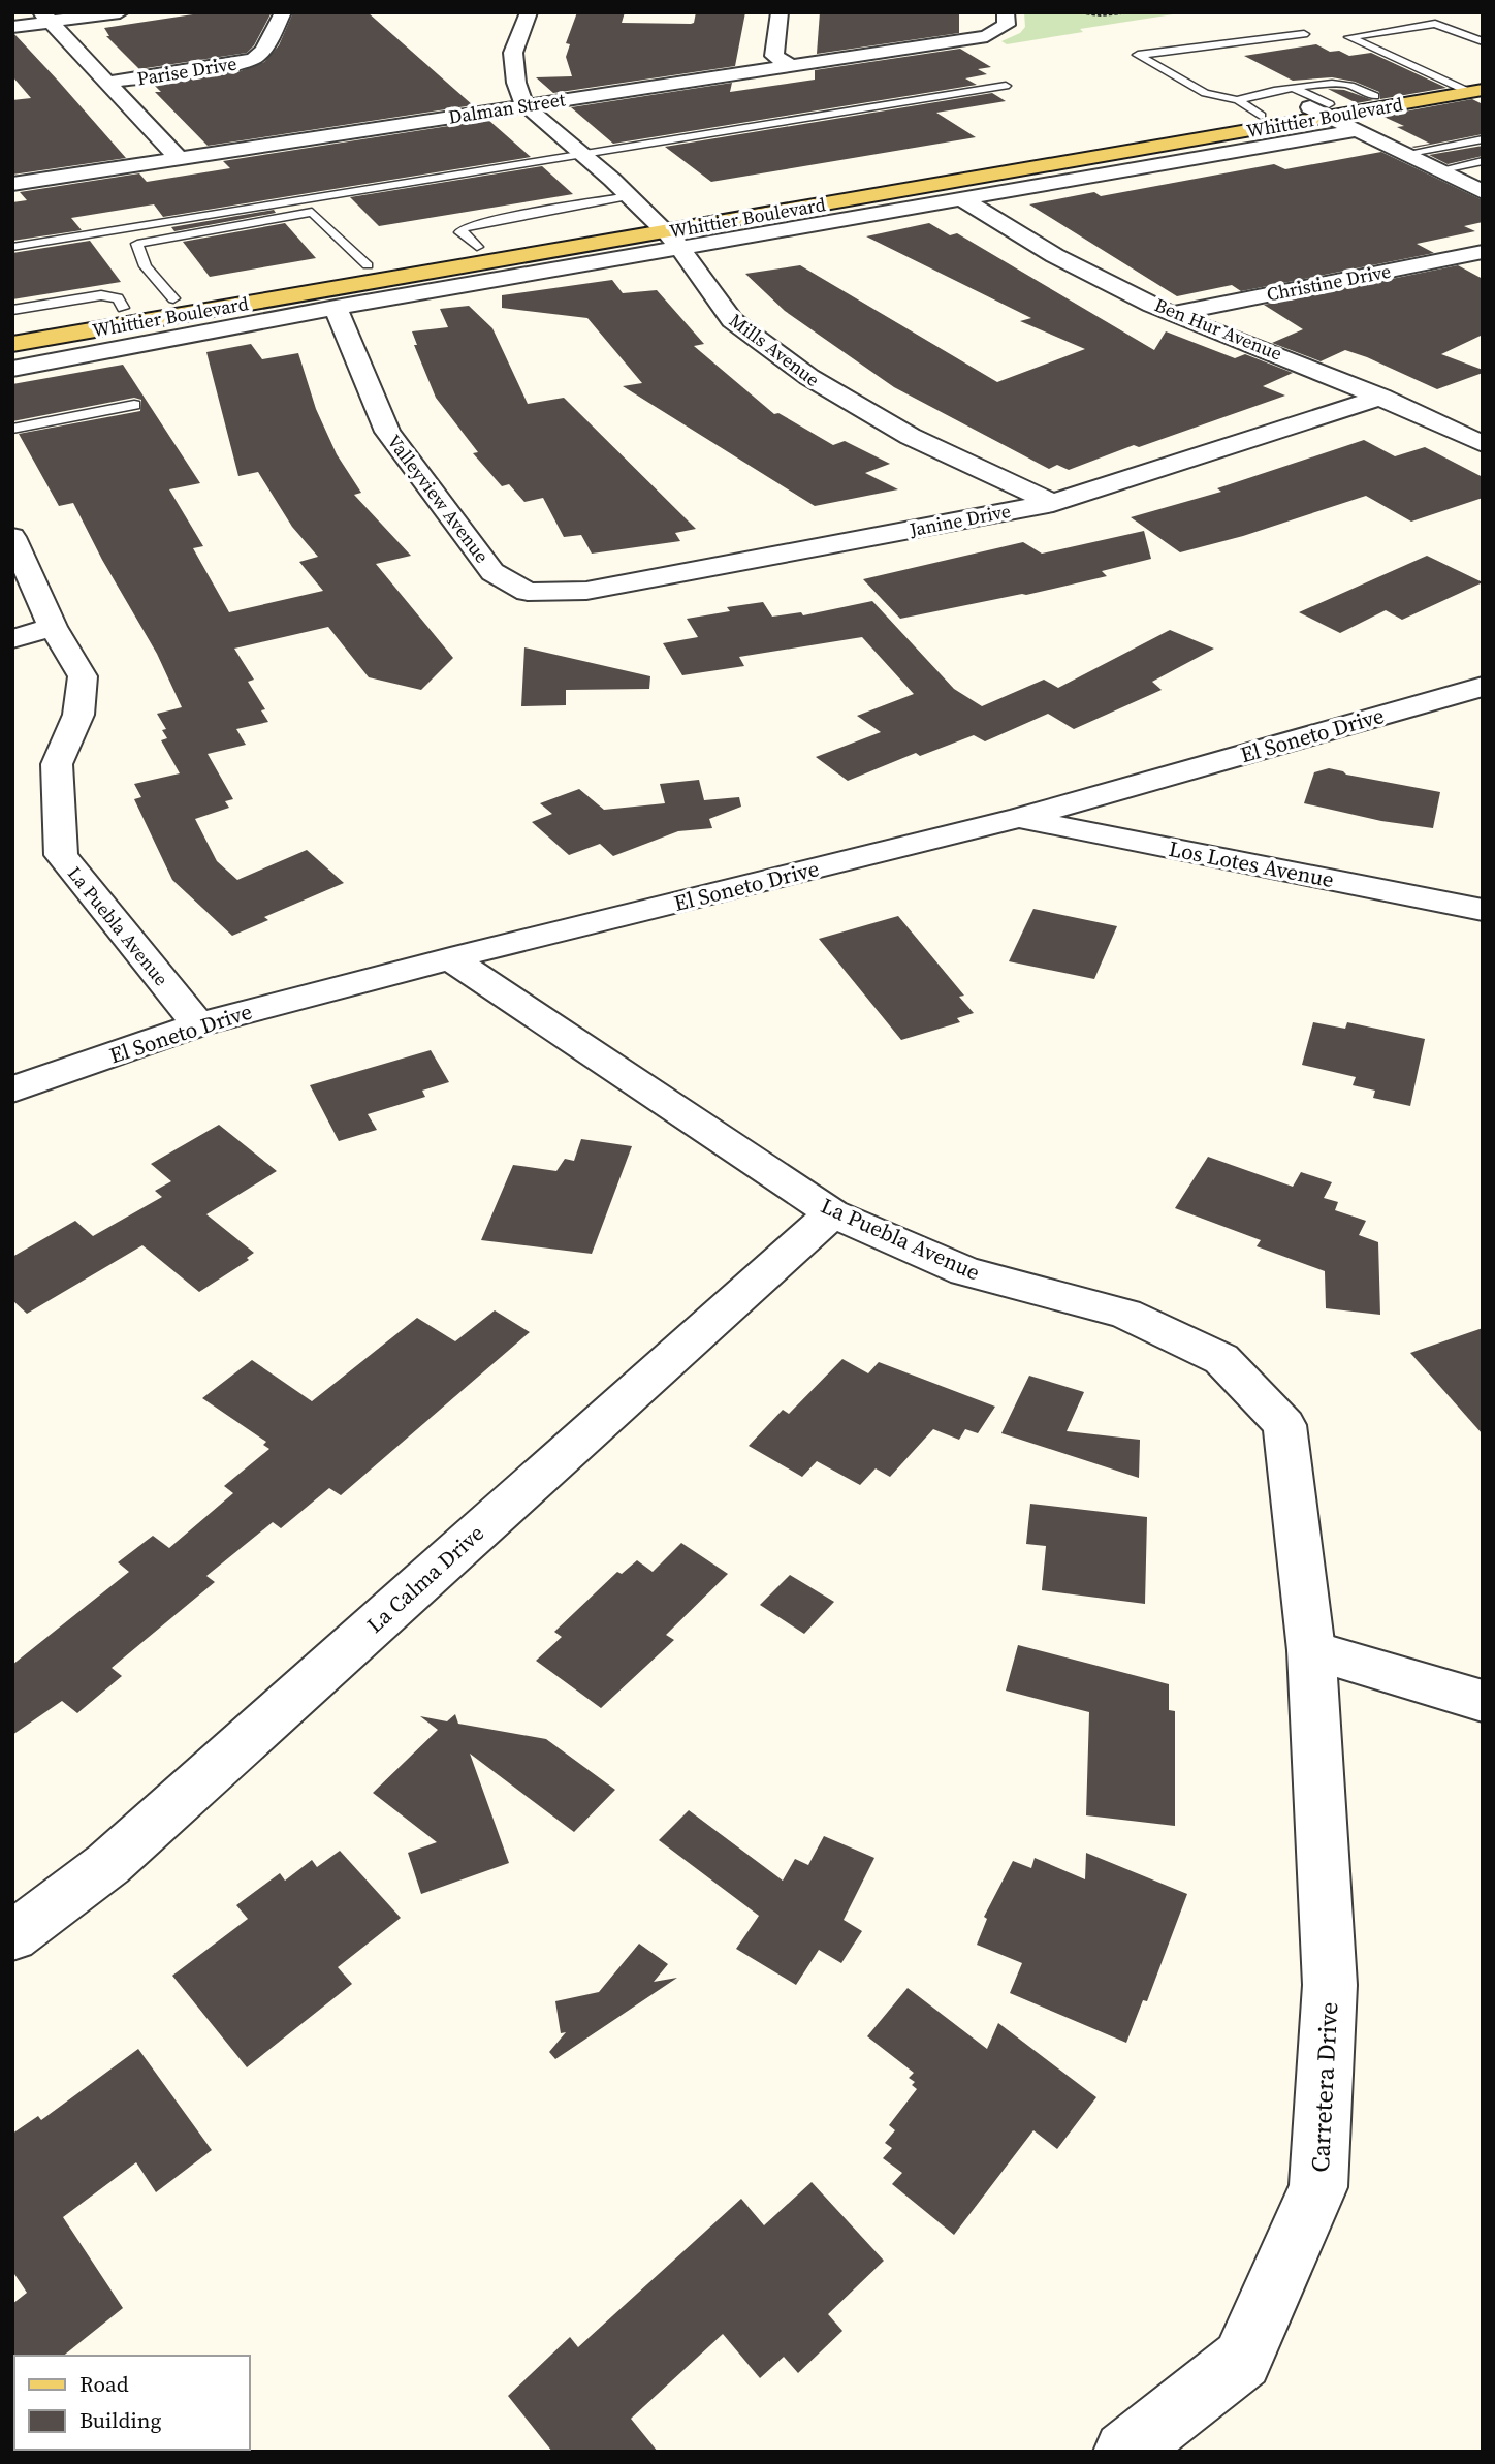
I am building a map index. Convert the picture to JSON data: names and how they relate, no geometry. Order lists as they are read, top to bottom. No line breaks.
{"streets":{"main road":["Whittier Boulevard"],"street":["Parise Drive","Dalman Street","Christine Drive","Ben Hur Avenue","Mills Avenue","Valleyview Avenue","Janine Drive","El Soneto Drive","Los Lotes Avenue","La Puebla Avenue","La Calma Drive","Carretera Drive"]},"crossings":[["Dalman Street","Mills Avenue"],["Whittier Boulevard","Ben Hur Avenue"],["Whittier Boulevard","Mills Avenue"],["Whittier Boulevard","Valleyview Avenue"],["Christine Drive","Ben Hur Avenue"],["Ben Hur Avenue","Janine Drive"],["Mills Avenue","Janine Drive"],["Valleyview Avenue","Janine Drive"],["El Soneto Drive","Los Lotes Avenue"],["El Soneto Drive","La Puebla Avenue"],["La Puebla Avenue","La Calma Drive"],["La Puebla Avenue","Carretera Drive"]],"legend":["Road","Building"]}
